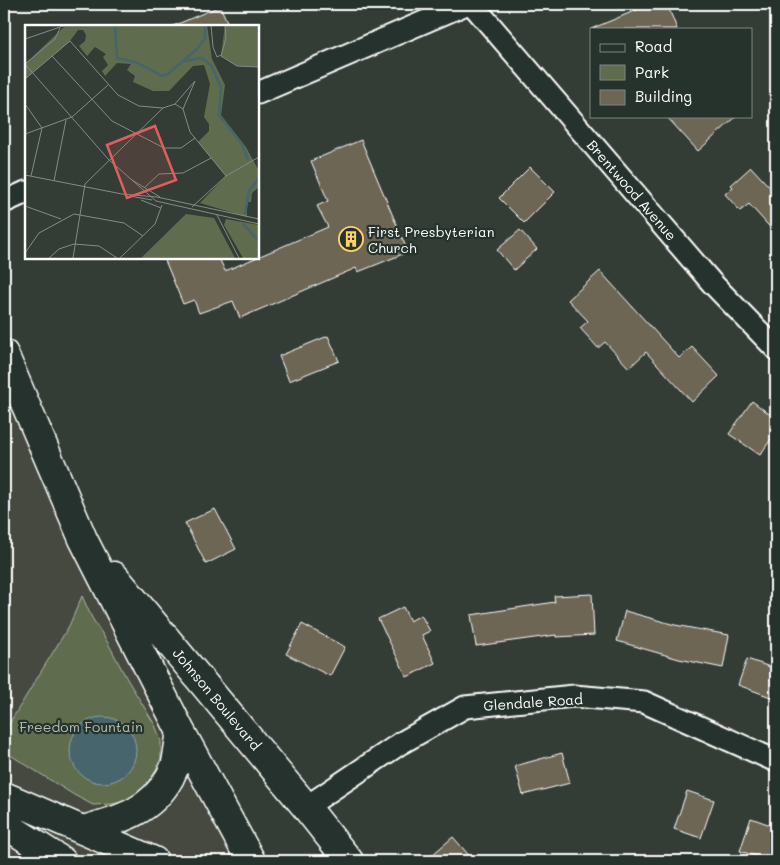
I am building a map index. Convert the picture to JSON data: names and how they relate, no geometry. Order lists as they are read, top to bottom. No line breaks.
{"streets":{"main road":["Johnson Boulevard"],"street":["Brentwood Avenue","Glendale Road"]},"crossings":[["Johnson Boulevard","Glendale Road"]],"parks":["Freedom Fountain"],"places":{"building":["First Presbyterian Church"]},"legend":["Road","Park","Building"]}
